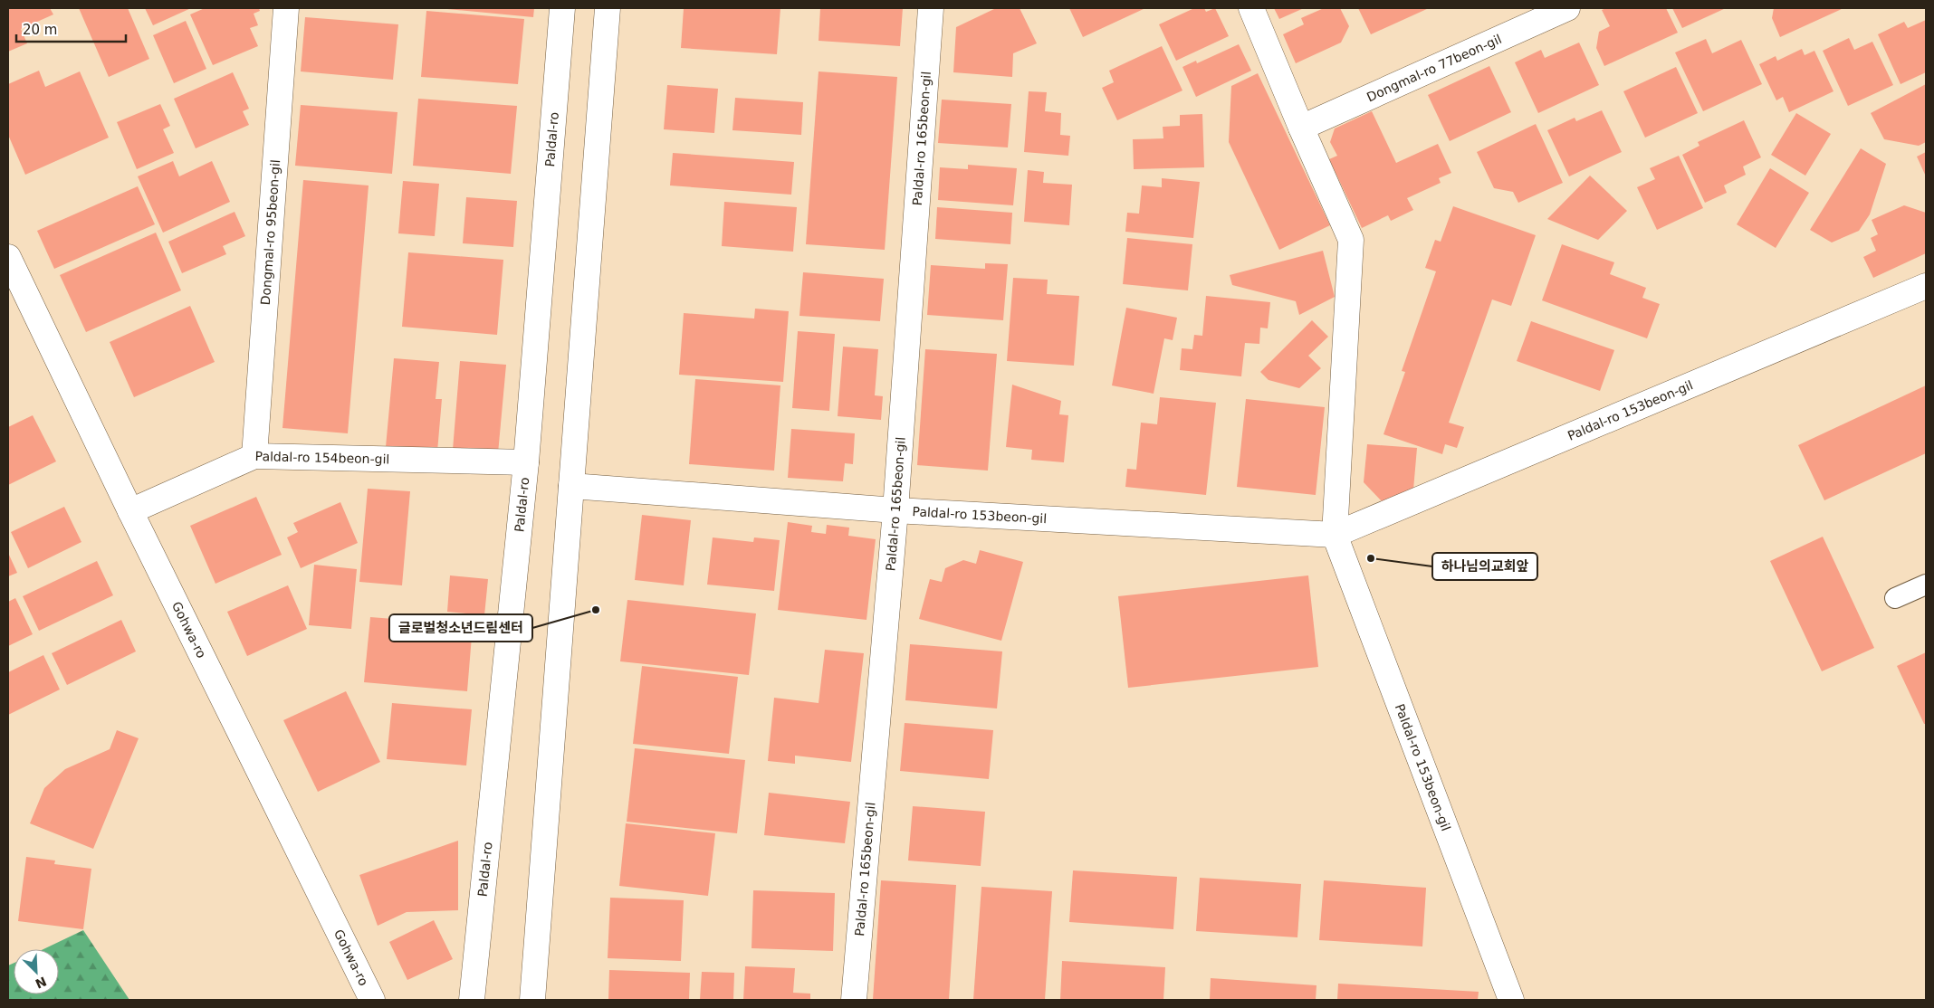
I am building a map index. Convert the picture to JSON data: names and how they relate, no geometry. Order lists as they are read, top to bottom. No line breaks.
{"streets":{"street":["Dongmal-ro 77beon-gil","Paldal-ro 165beon-gil","Paldal-ro","Dongmal-ro 95beon-gil","Paldal-ro 153beon-gil","Paldal-ro 154beon-gil","Gohwa-ro"]},"crossings":[["Dongmal-ro 77beon-gil","Paldal-ro 153beon-gil"],["Paldal-ro 165beon-gil","Paldal-ro 153beon-gil"],["Paldal-ro","Paldal-ro 154beon-gil"],["Dongmal-ro 95beon-gil","Paldal-ro 154beon-gil"],["Paldal-ro 154beon-gil","Gohwa-ro"]],"places":["하나님의교회앞","글로벌청소년드림센터"],"scale_bar":"20 m","north":"bottom right"}
